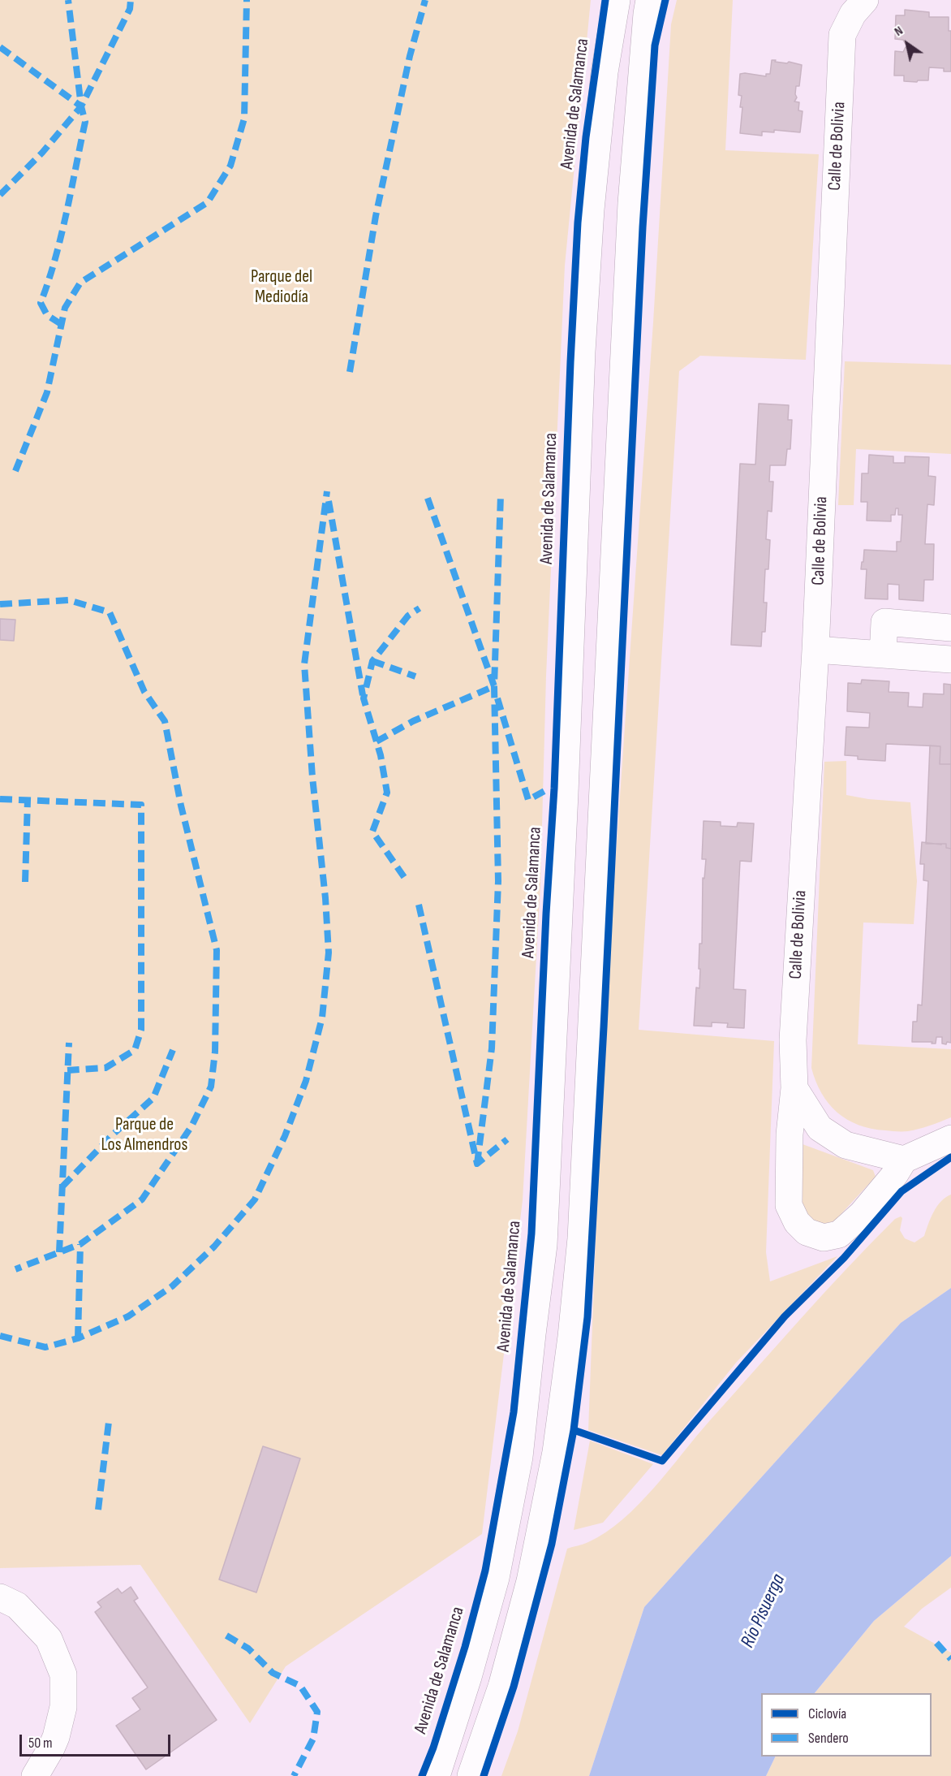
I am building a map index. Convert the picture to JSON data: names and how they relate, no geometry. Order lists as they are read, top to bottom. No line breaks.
{"streets":{"main road":["Avenida de Salamanca","Calle de Bolivia"]},"water":["Río Pisuerga"],"parks":["Parque del Mediodía","Parque de Los Almendros"],"legend":["Ciclovía","Sendero"],"scale_bar":"50 m","north":"top left"}
